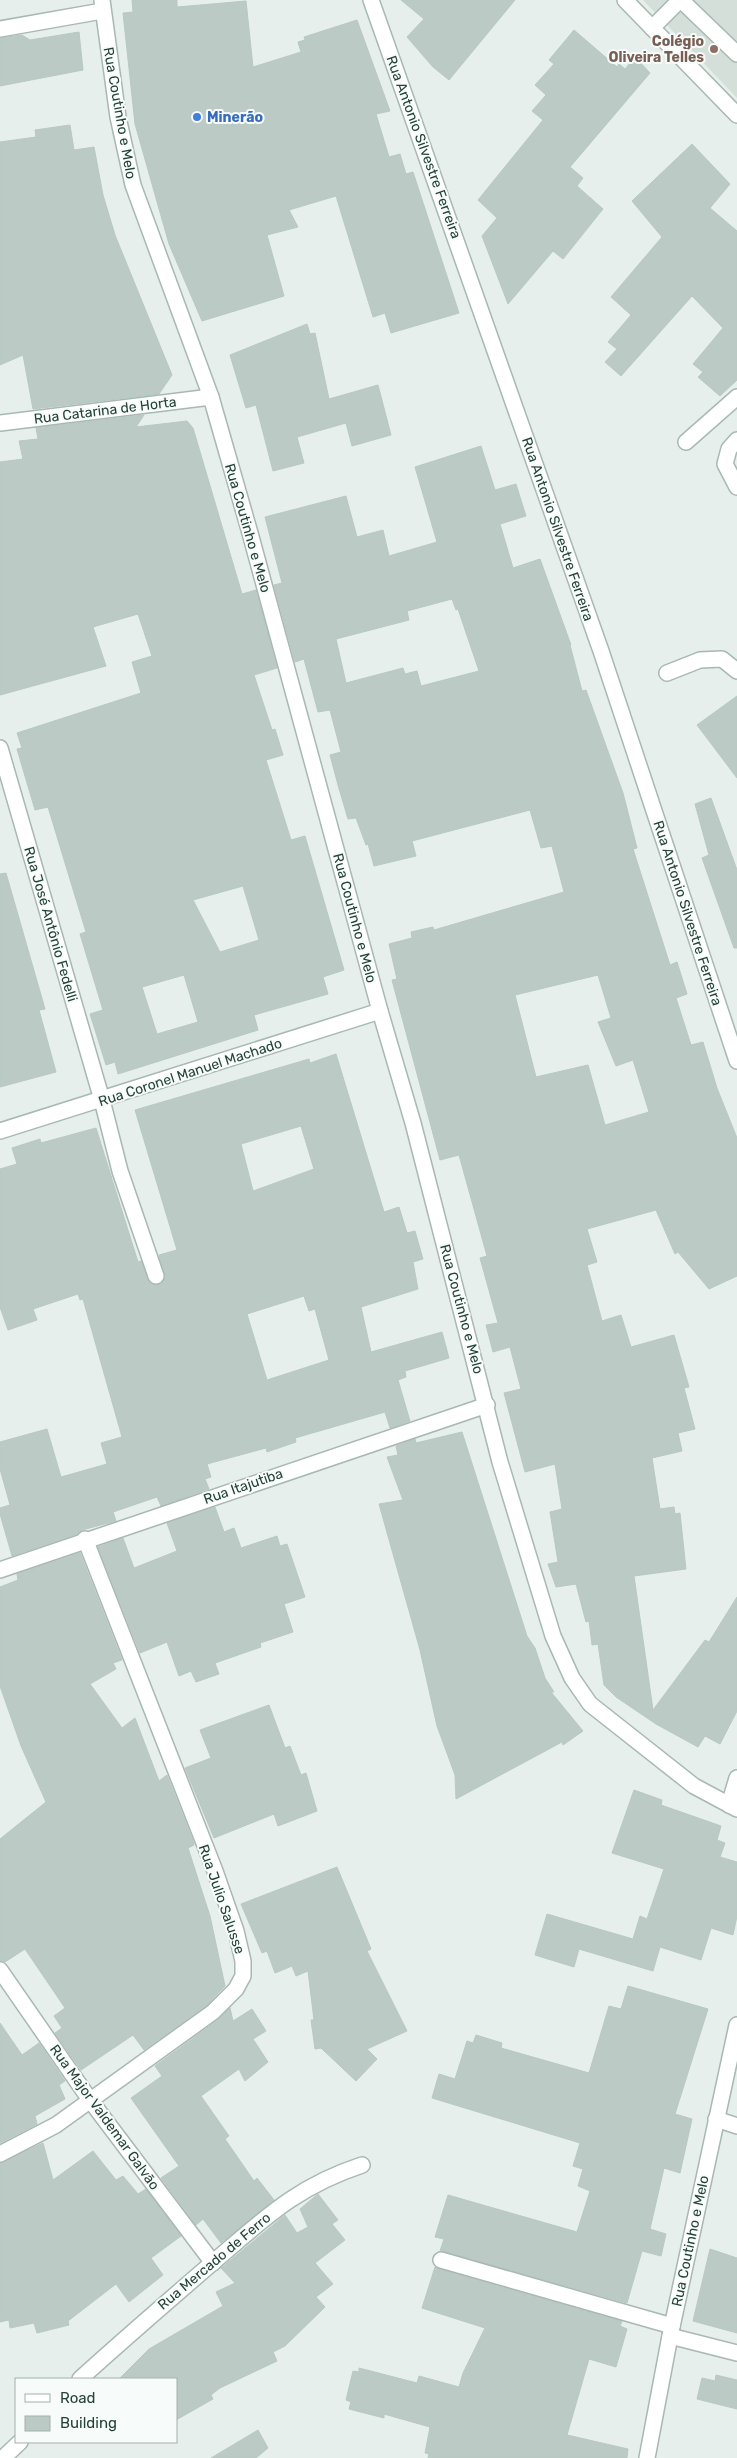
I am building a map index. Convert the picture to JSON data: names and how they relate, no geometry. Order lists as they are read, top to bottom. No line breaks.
{"streets":{"street":["Rua Coutinho e Melo","Rua Antonio Silvestre Ferreira","Rua Catarina de Horta","Rua José Antônio Fedelli","Rua Coronel Manuel Machado","Rua Itajutiba","Rua Julio Salusse","Rua Major Valdemar Galvão","Rua Mercado de Ferro"]},"crossings":[["Rua Coutinho e Melo","Rua Catarina de Horta"],["Rua Coutinho e Melo","Rua Coronel Manuel Machado"],["Rua Coutinho e Melo","Rua Itajutiba"],["Rua José Antônio Fedelli","Rua Coronel Manuel Machado"],["Rua Itajutiba","Rua Julio Salusse"],["Rua Julio Salusse","Rua Major Valdemar Galvão"],["Rua Major Valdemar Galvão","Rua Mercado de Ferro"]],"places":["Colégio Oliveira Telles","Minerão"],"legend":["Road","Building"]}
